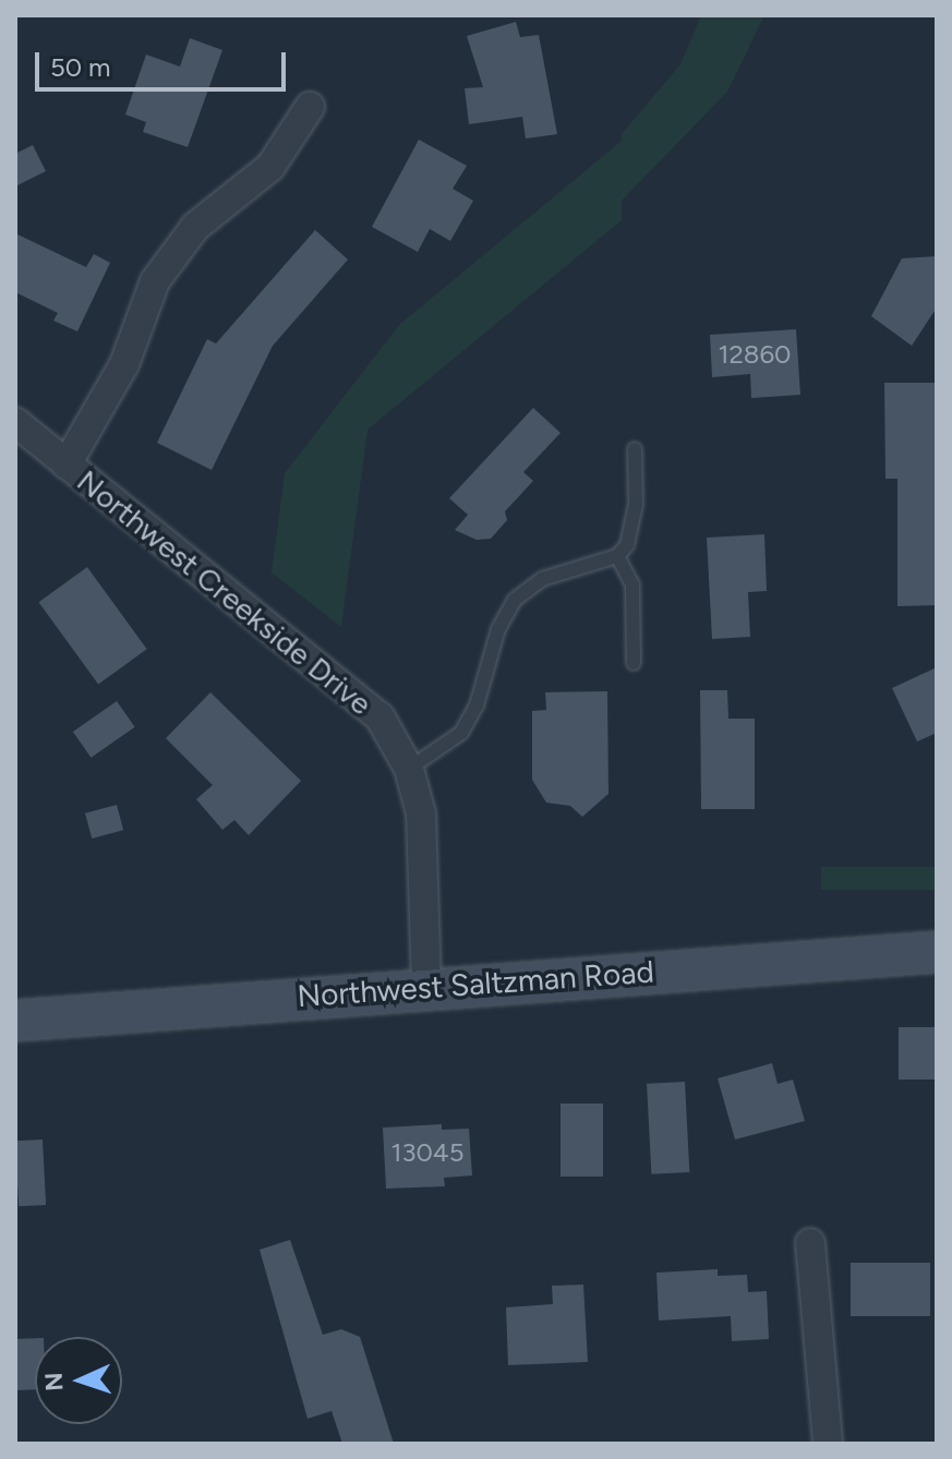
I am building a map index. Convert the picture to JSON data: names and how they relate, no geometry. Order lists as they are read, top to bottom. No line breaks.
{"streets":{"main road":["Northwest Saltzman Road"],"street":["Northwest Creekside Drive"]},"crossings":[["Northwest Creekside Drive","Northwest Saltzman Road"]],"house_numbers":["12860","13045"],"scale_bar":"50 m","north":"left"}
